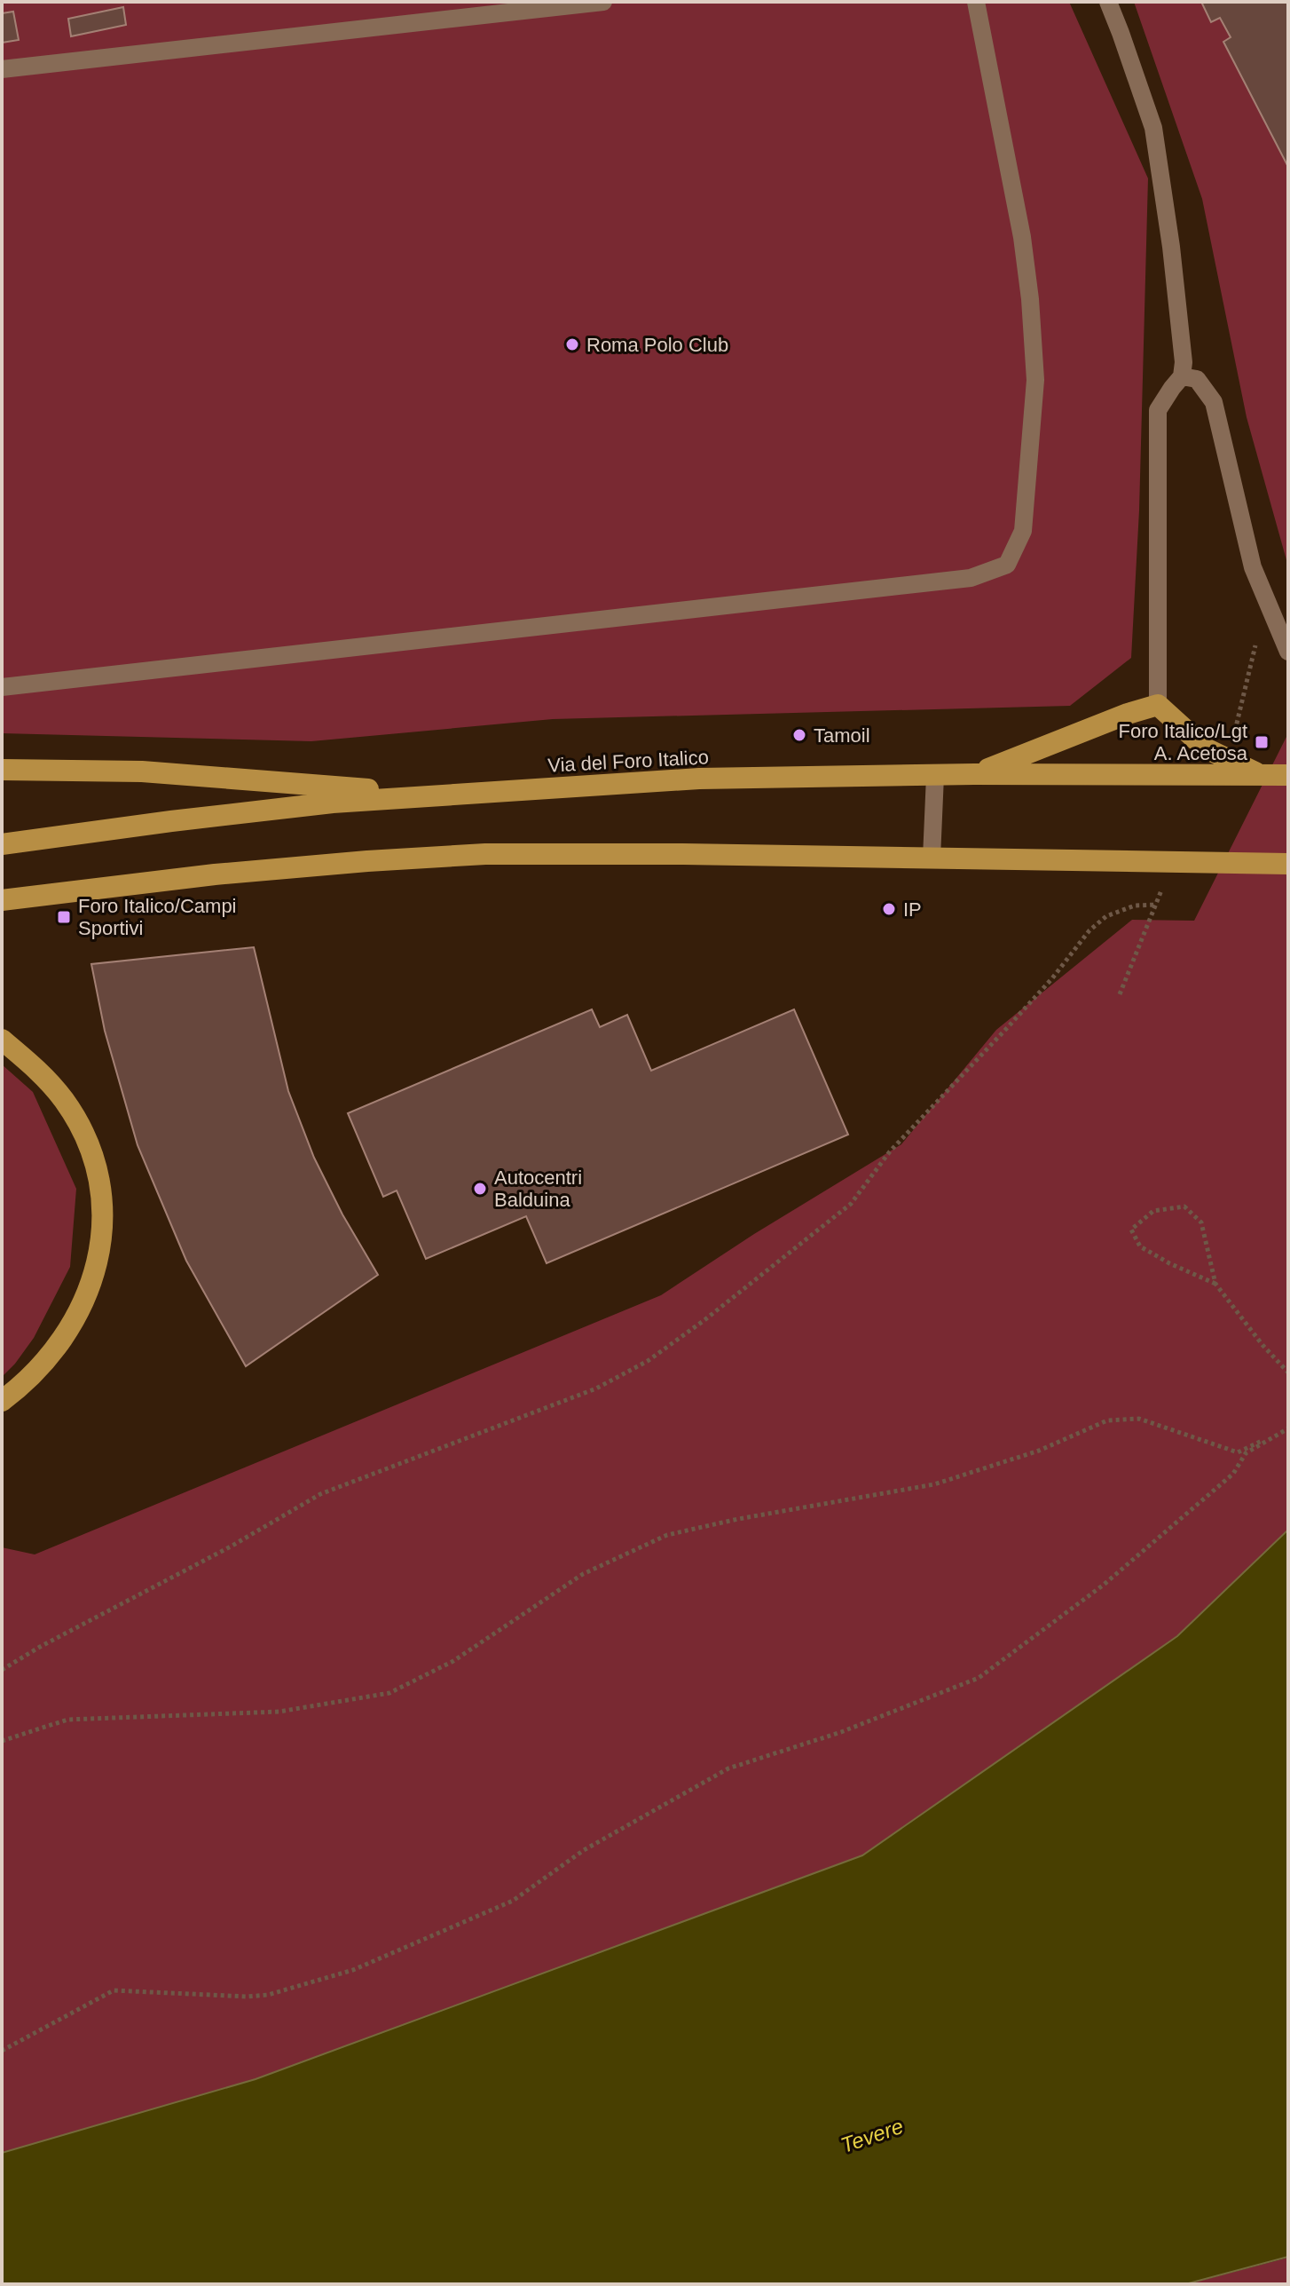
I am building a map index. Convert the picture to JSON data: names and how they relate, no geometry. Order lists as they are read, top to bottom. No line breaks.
{"streets":{"highway":["Via del Foro Italico"]},"water":["Tevere"],"places":{"other":["Roma Polo Club","Tamoil","IP","Autocentri Balduina"],"transit":["Foro Italico/Lgt A. Acetosa","Foro Italico/Campi Sportivi"]}}
